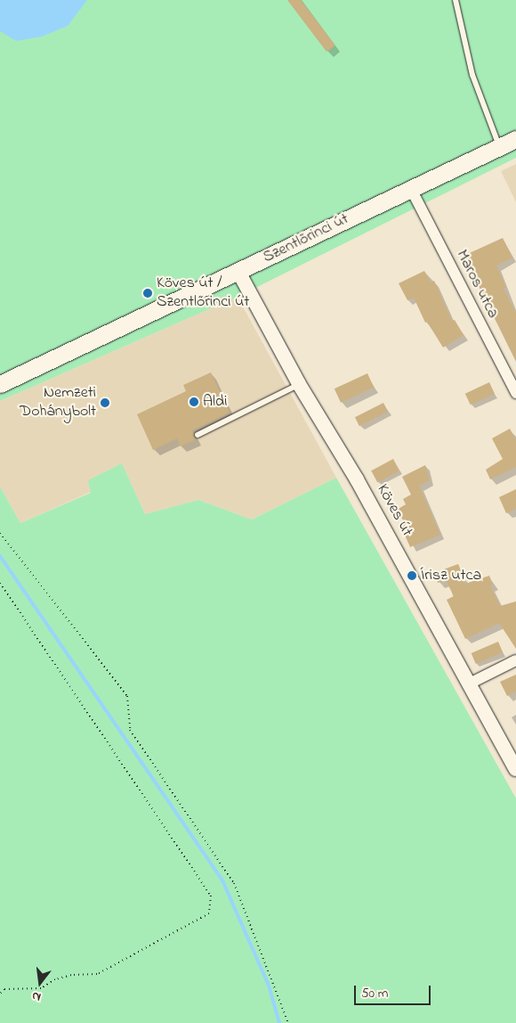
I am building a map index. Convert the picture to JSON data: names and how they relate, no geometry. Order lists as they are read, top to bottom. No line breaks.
{"streets":{"main road":["Szentlőrinci út"],"street":["Maros utca","Köves út"]},"crossings":[["Szentlőrinci út","Maros utca"],["Szentlőrinci út","Köves út"]],"places":["Köves út / Szentlőrinci út","Aldi","Nemzeti Dohánybolt","Írisz utca"],"scale_bar":"50 m","north":"bottom"}
